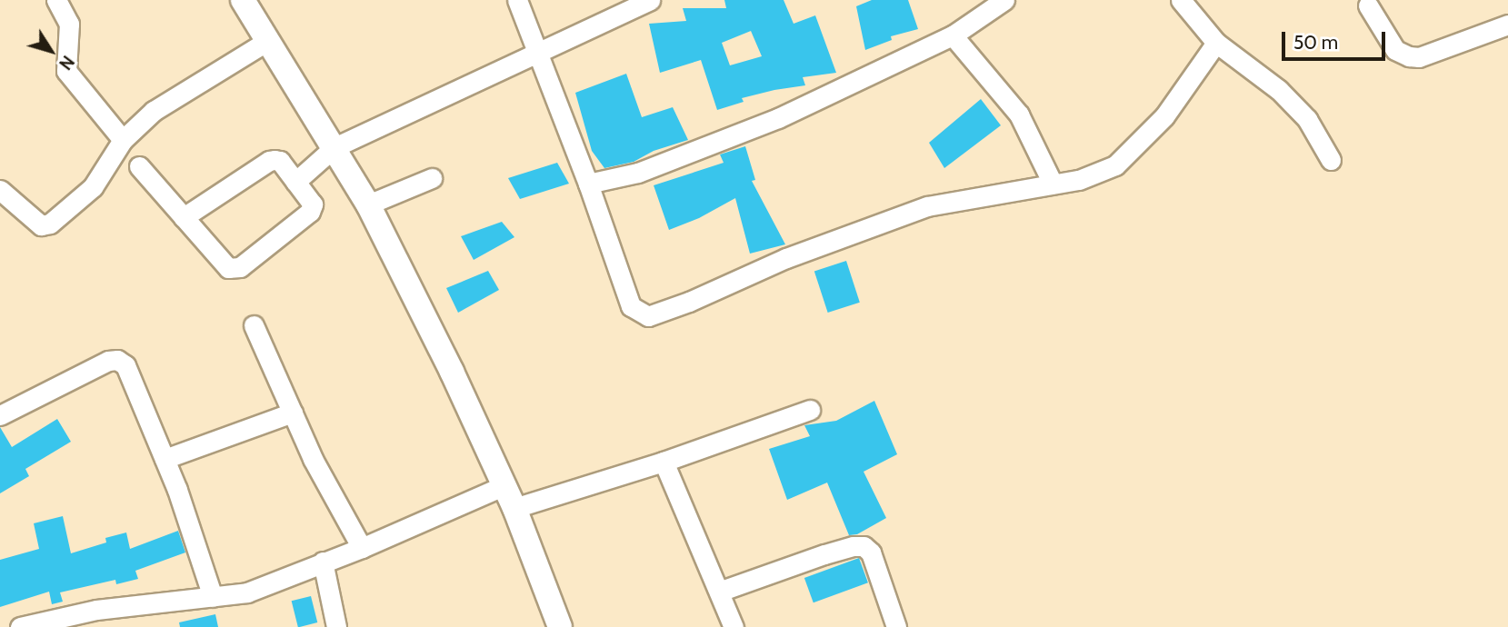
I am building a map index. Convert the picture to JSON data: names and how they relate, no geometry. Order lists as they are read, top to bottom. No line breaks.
{"scale_bar":"50 m","north":"bottom right"}
